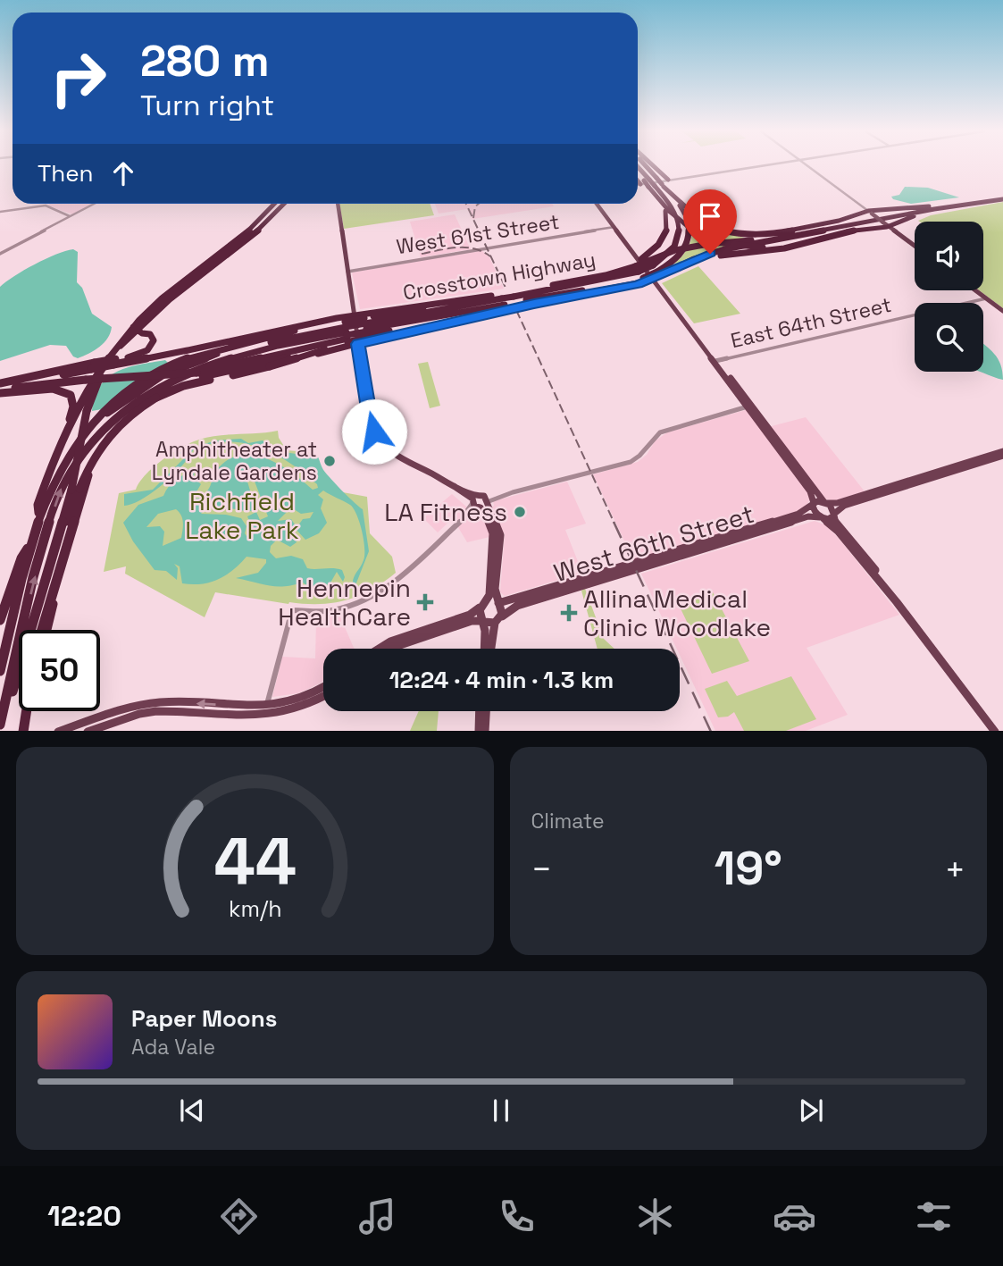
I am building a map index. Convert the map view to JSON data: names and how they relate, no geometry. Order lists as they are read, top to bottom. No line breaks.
{"streets":{"highway":["Crosstown Highway"],"main road":["West 66th Street"],"street":["West 61st Street","East 64th Street"]},"parks":["Richfield Lake Park"],"places":{"other":["Amphitheater at Lyndale Gardens","LA Fitness"],"health":["Hennepin HealthCare","Allina Medical Clinic Woodlake"]},"page":{"turn":["280 m","Turn right"],"then":"Then","limit":"50","trip":"12:24 · 4 min · 1.3 km","tile":"Climate","heat":["−","19°","+"],"song":["Paper Moons","Ada Vale"],"tabs":"12:20","gauge":["44","km/h"]}}
